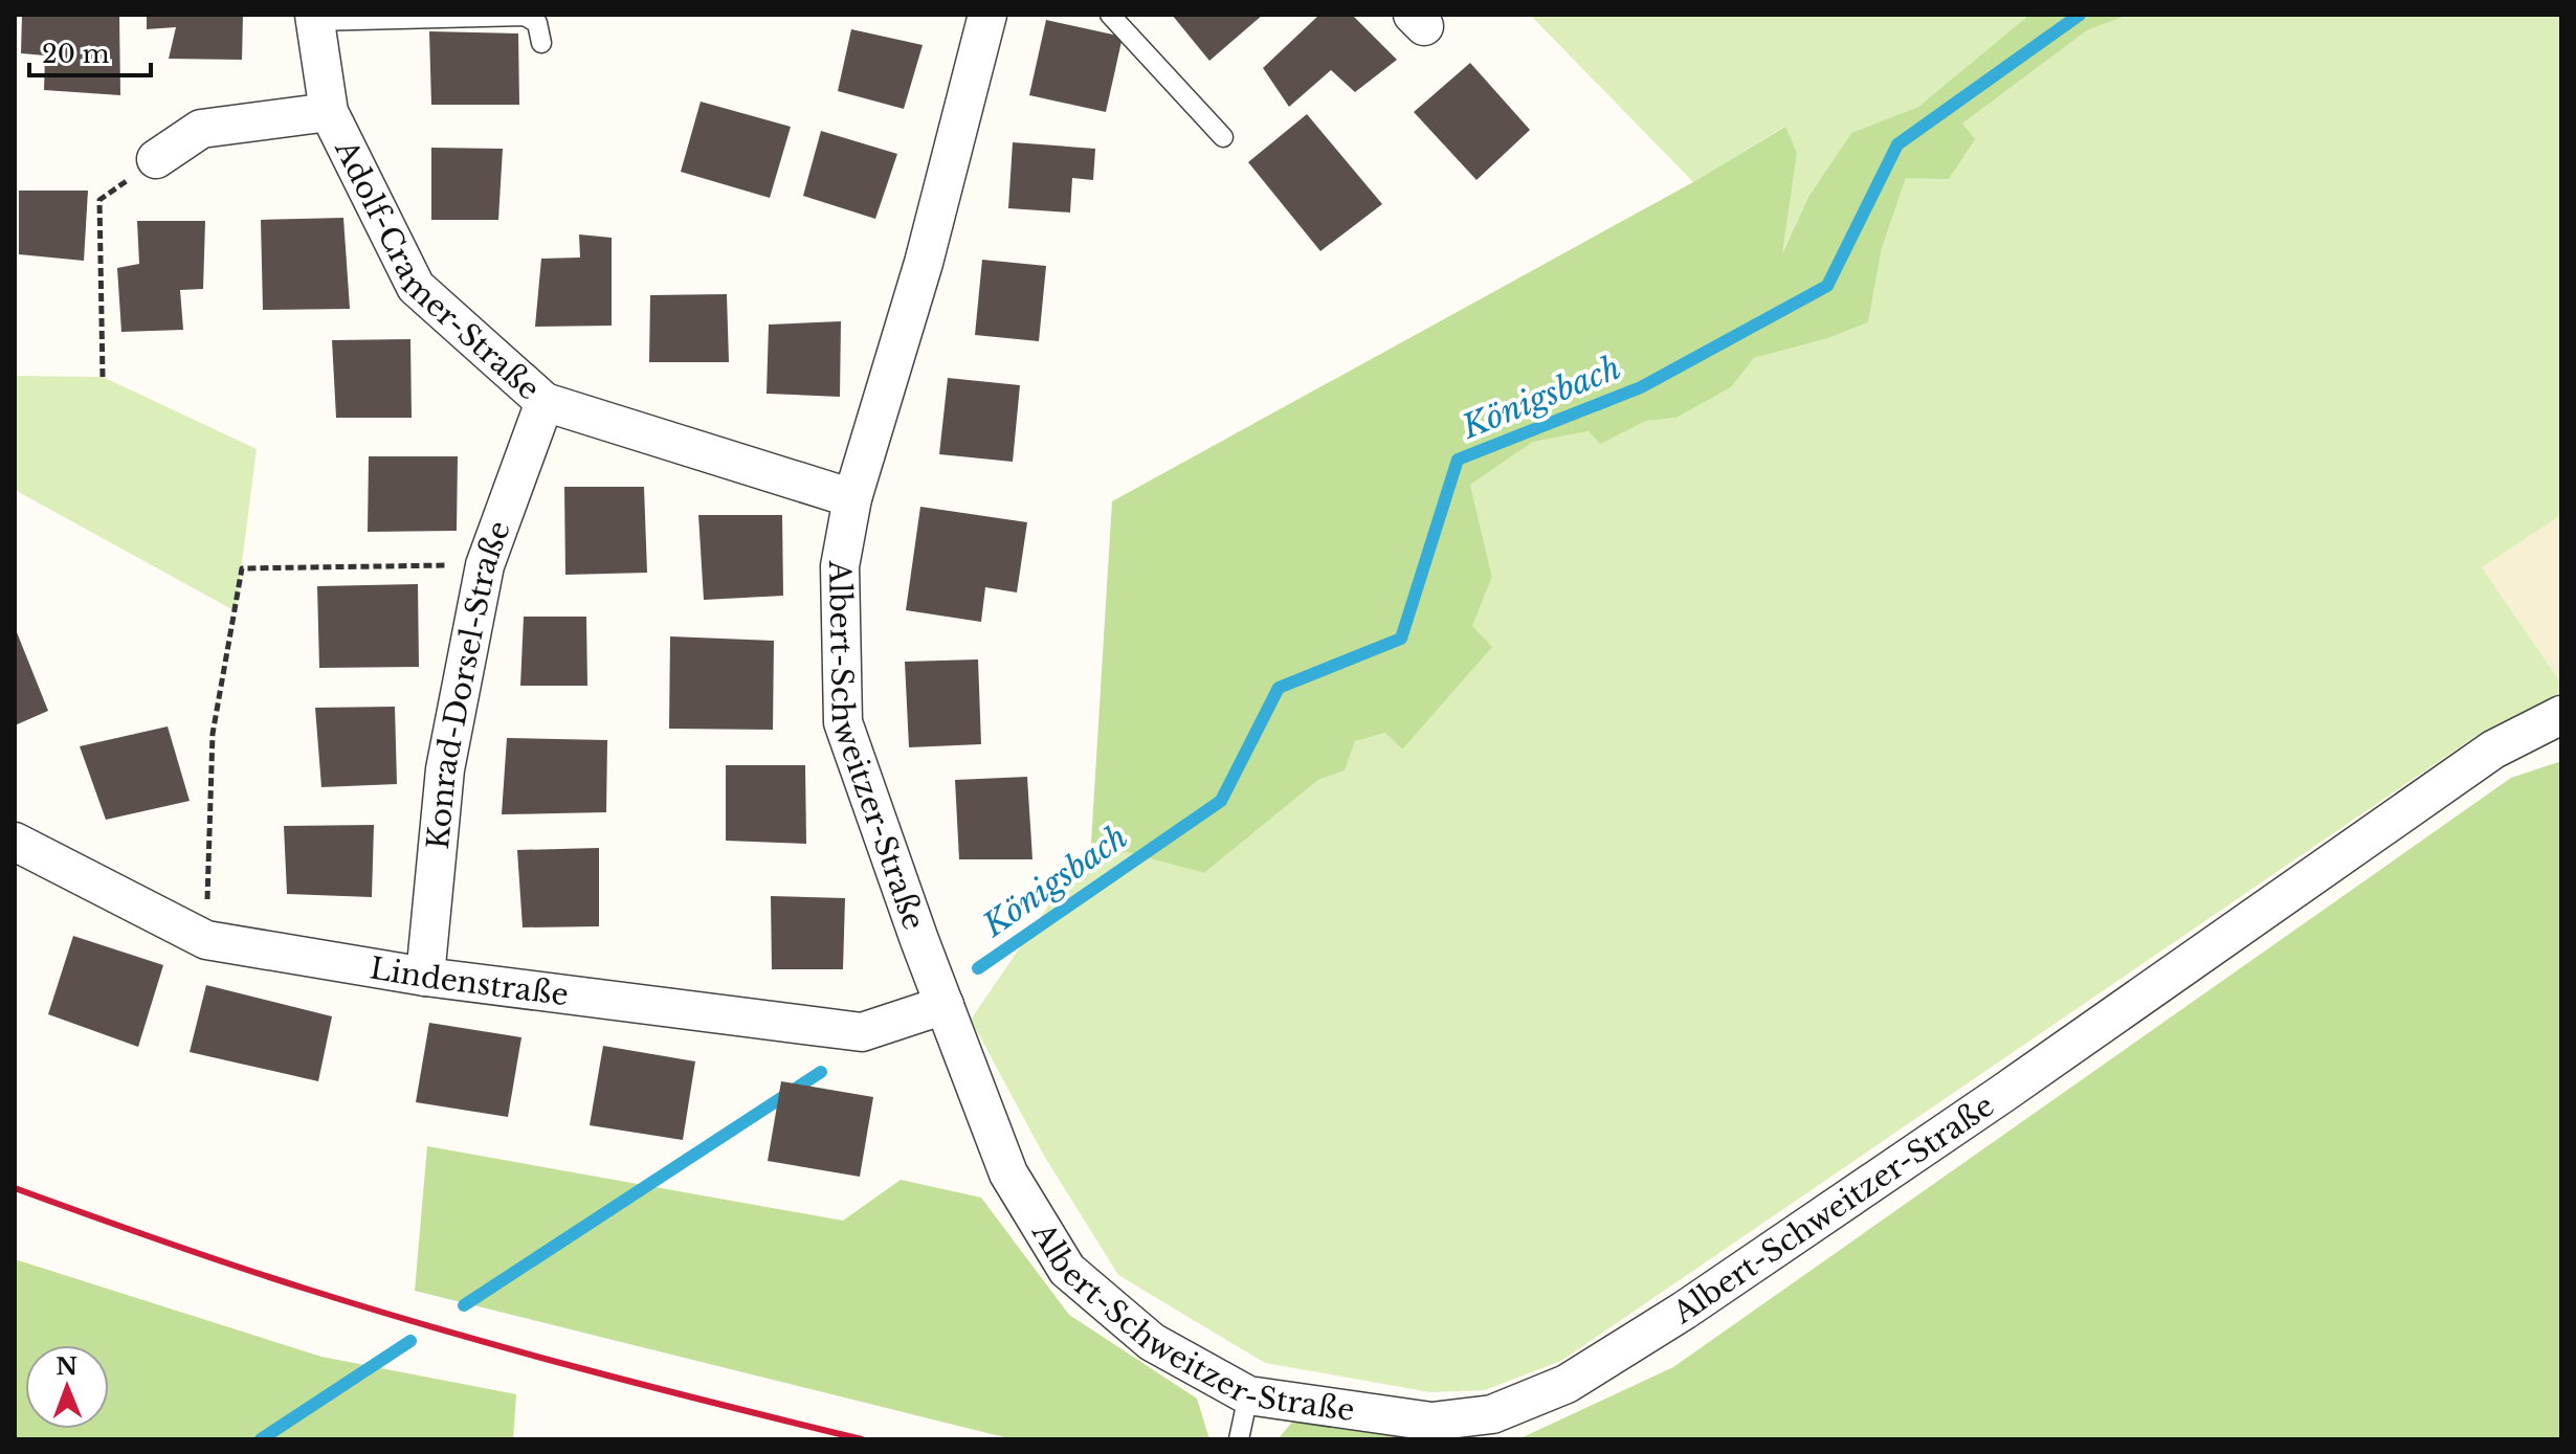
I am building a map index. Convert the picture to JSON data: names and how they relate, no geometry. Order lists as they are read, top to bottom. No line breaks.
{"streets":{"street":["Adolf-Cramer-Straße","Konrad-Dorsel-Straße","Albert-Schweitzer-Straße","Lindenstraße"]},"crossings":[["Adolf-Cramer-Straße","Konrad-Dorsel-Straße"],["Adolf-Cramer-Straße","Albert-Schweitzer-Straße"],["Konrad-Dorsel-Straße","Lindenstraße"],["Albert-Schweitzer-Straße","Lindenstraße"]],"water":["Königsbach"],"scale_bar":"20 m","north":"top"}
